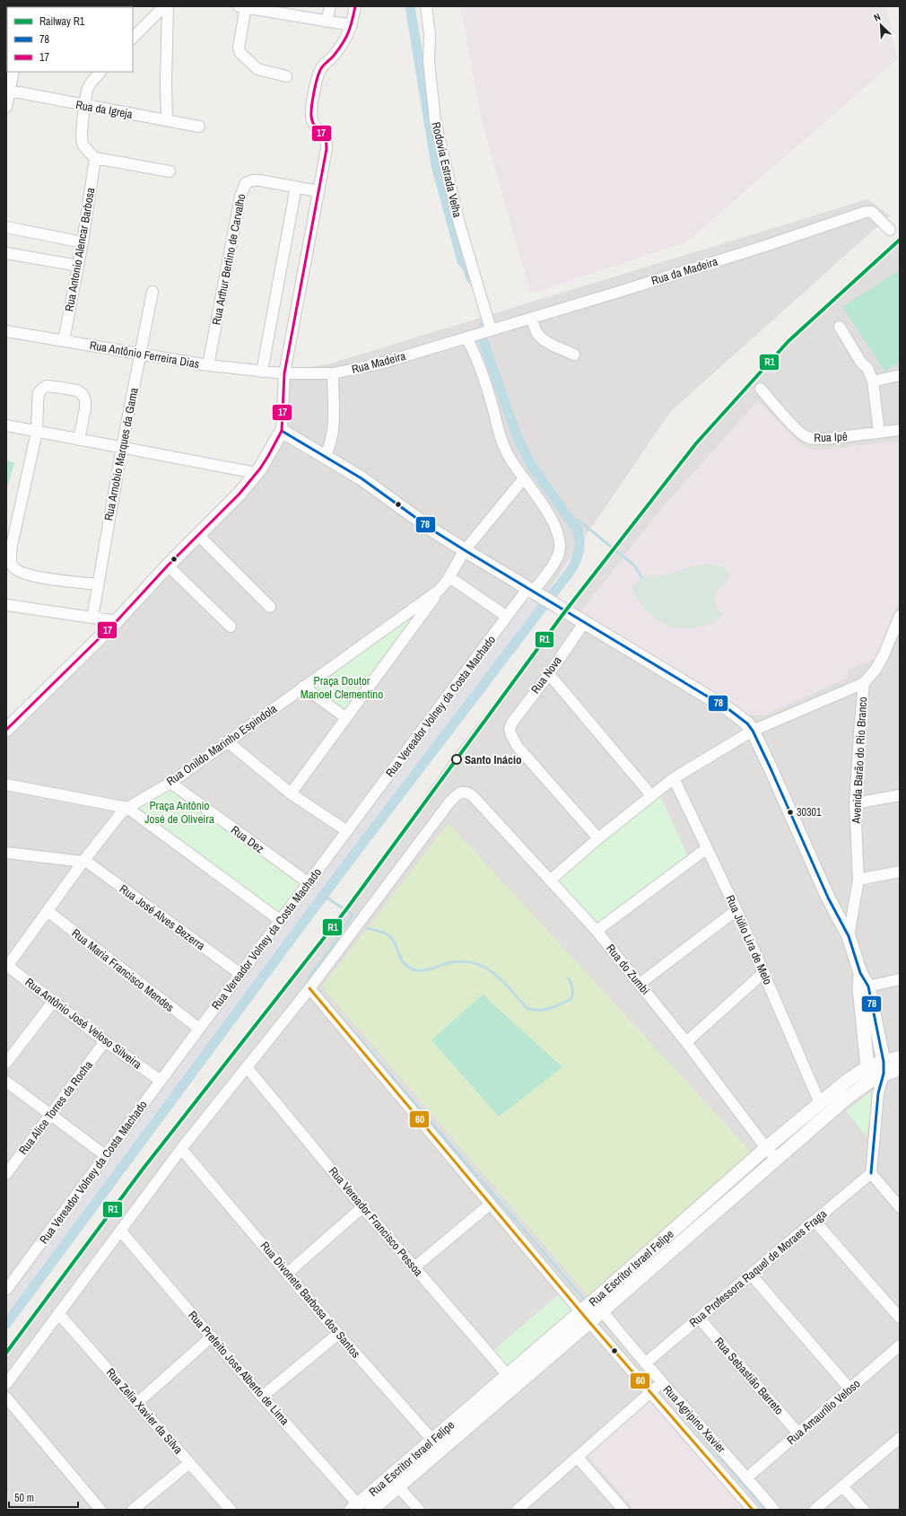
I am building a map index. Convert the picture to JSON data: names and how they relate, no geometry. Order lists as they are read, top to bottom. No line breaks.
{"streets":{"street":["Rua da Igreja","Rodovia Estrada Velha","Rua Antonio Alencar Barbosa","Rua Arthur Bertino de Carvalho","Rua da Madeira","Rua Antônio Ferreira Dias","Rua Madeira","Rua Ipê","Rua Arnobio Marques da Gama","Rua Nova","Rua Vereador Volney da Costa Machado","Rua Onildo Marinho Espindola","Avenida Barão do Rio Branco","Rua Dez","Rua José Alves Bezerra","Rua Júlio Lira de Melo","Rua do Zumbi","Rua Maria Francisco Mendes","Rua Antônio José Veloso Silveira","Rua Alice Torres da Rocha","Rua Vereador Francisco Pessoa","Rua Escritor Israel Felipe","Rua Professora Raquel de Moraes Fraga","Rua Divonete Barbosa dos Santos","Rua Prefeito Jose Alberto de Lima","Rua Sebastião Barreto","Rua Zelia Xavier da Silva","Rua Amaurílio Veloso","Rua Agripino Xavier"]},"crossings":[["Rodovia Estrada Velha","Rua da Madeira"],["Rua Antonio Alencar Barbosa","Rua Antônio Ferreira Dias"],["Rua Arthur Bertino de Carvalho","Rua Antônio Ferreira Dias"],["Rua da Madeira","Rua Madeira"],["Rua da Madeira","Rua Vereador Volney da Costa Machado"],["Rua Antônio Ferreira Dias","Rua Madeira"],["Rua Antônio Ferreira Dias","Rua Arnobio Marques da Gama"],["Rua Madeira","Rua Vereador Volney da Costa Machado"],["Rua Vereador Volney da Costa Machado","Rua Onildo Marinho Espindola"],["Rua Vereador Volney da Costa Machado","Rua Dez"],["Rua Vereador Volney da Costa Machado","Rua José Alves Bezerra"],["Rua Vereador Volney da Costa Machado","Rua Maria Francisco Mendes"],["Rua Vereador Volney da Costa Machado","Rua Antônio José Veloso Silveira"],["Rua Onildo Marinho Espindola","Rua Dez"],["Rua Onildo Marinho Espindola","Rua José Alves Bezerra"],["Rua Onildo Marinho Espindola","Rua Maria Francisco Mendes"],["Rua Onildo Marinho Espindola","Rua Antônio José Veloso Silveira"],["Rua Júlio Lira de Melo","Rua Escritor Israel Felipe"],["Rua do Zumbi","Rua Escritor Israel Felipe"],["Rua Antônio José Veloso Silveira","Rua Alice Torres da Rocha"],["Rua Vereador Francisco Pessoa","Rua Escritor Israel Felipe"],["Rua Escritor Israel Felipe","Rua Divonete Barbosa dos Santos"],["Rua Escritor Israel Felipe","Rua Prefeito Jose Alberto de Lima"],["Rua Escritor Israel Felipe","Rua Agripino Xavier"],["Rua Professora Raquel de Moraes Fraga","Rua Sebastião Barreto"],["Rua Professora Raquel de Moraes Fraga","Rua Agripino Xavier"],["Rua Sebastião Barreto","Rua Amaurílio Veloso"],["Rua Amaurílio Veloso","Rua Agripino Xavier"]],"parks":["Praça Doutor Manoel Clementino","Praça Antônio José de Oliveira"],"places":["Santo Inácio","30301"],"lines":["transit line 17","rail line R1","transit line 78","transit line 60"],"legend":["Railway R1","78","17"],"scale_bar":"50 m","north":"top left"}
